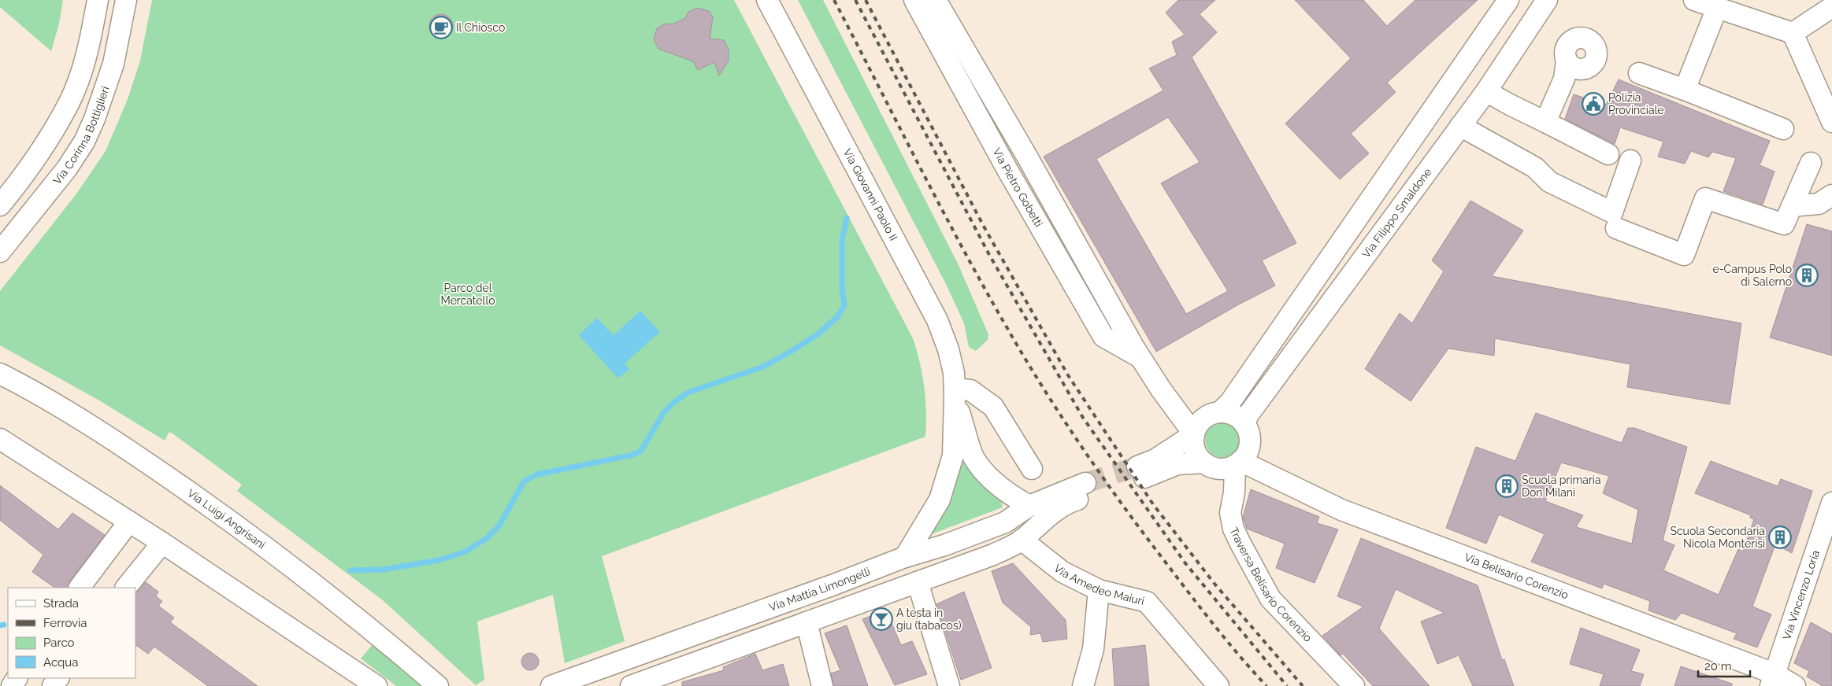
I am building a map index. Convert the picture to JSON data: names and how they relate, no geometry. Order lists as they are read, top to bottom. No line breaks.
{"streets":{"street":["Via Corinna Bottiglieri","Via Pietro Gobetti","Via Giovanni Paolo II","Via Filippo Smaldone","Via Luigi Angrisani","Via Belisario Corenzio","Traversa Belisario Corenzio","Via Amedeo Maiuri","Via Mattia Limongelli","Via Vincenzo Loria"]},"crossings":[["Via Pietro Gobetti","Via Filippo Smaldone"],["Via Pietro Gobetti","Via Belisario Corenzio"],["Via Pietro Gobetti","Traversa Belisario Corenzio"],["Via Giovanni Paolo II","Via Mattia Limongelli"],["Via Filippo Smaldone","Via Belisario Corenzio"],["Via Filippo Smaldone","Traversa Belisario Corenzio"],["Via Belisario Corenzio","Traversa Belisario Corenzio"],["Via Belisario Corenzio","Via Vincenzo Loria"],["Via Amedeo Maiuri","Via Mattia Limongelli"]],"parks":["Parco del Mercatello"],"places":{"cafe":["Il Chiosco"],"public building":["Polizia Provinciale"],"building":["e-Campus Polo di Salerno","Scuola primaria Don Milani","Scuola Secondaria Nicola Monterisi"],"bar":["A testa in giu (tabacos)"]},"legend":["Strada","Ferrovia","Parco","Acqua"],"scale_bar":"20 m"}
